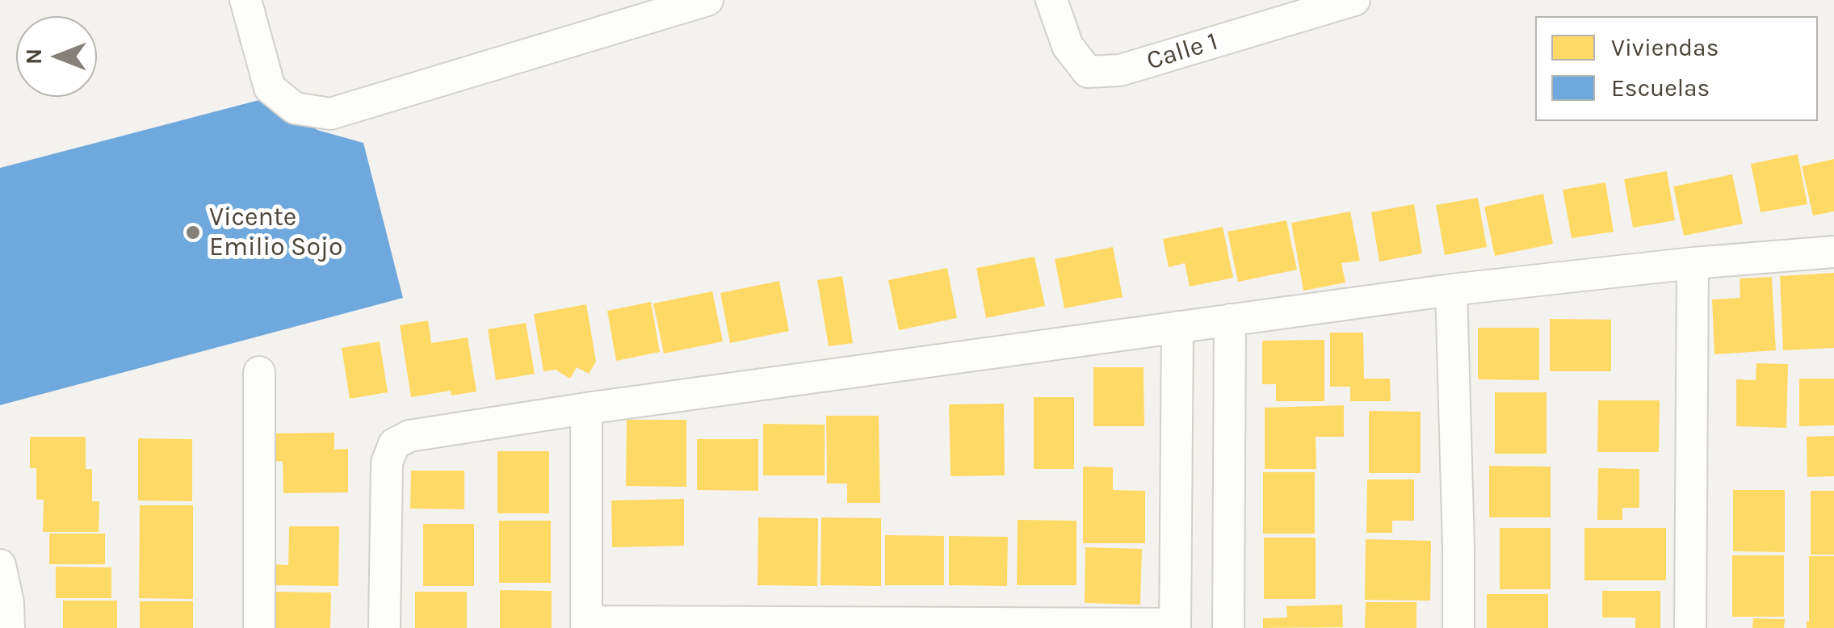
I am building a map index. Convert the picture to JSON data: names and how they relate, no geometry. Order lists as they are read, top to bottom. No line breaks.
{"streets":{"street":["Calle 1"]},"places":["Vicente Emilio Sojo"],"legend":["Viviendas","Escuelas"],"north":"left"}
